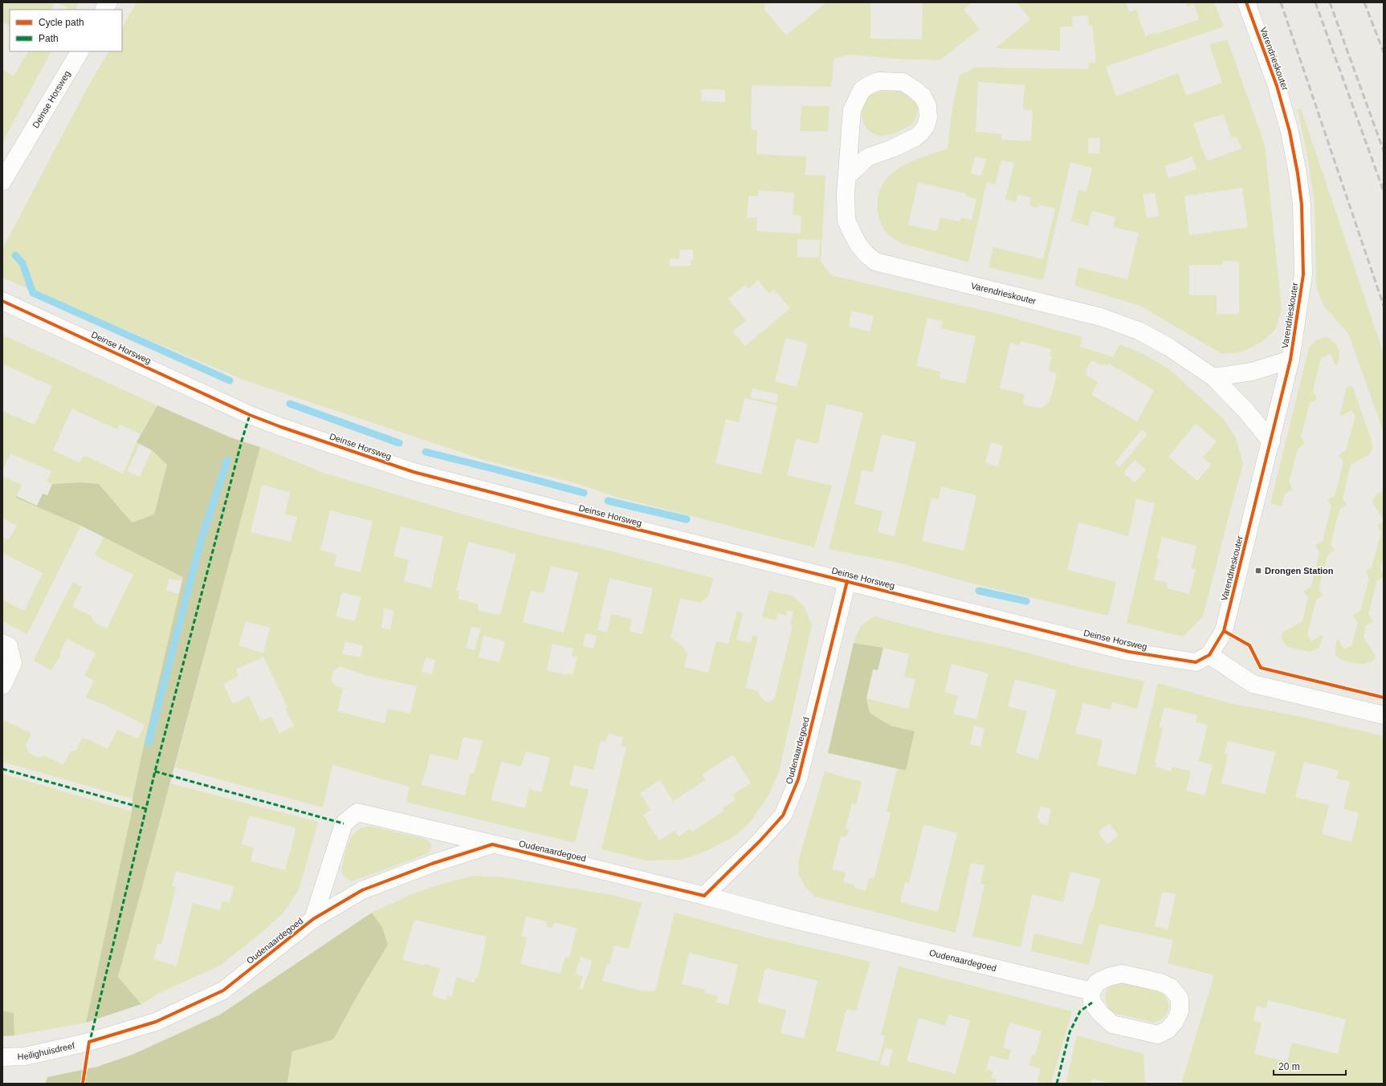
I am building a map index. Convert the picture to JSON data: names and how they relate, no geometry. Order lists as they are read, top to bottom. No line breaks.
{"streets":{"street":["Varendrieskouter","Deinse Horsweg","Oudenaardegoed","Heilighuisdreef"]},"crossings":[["Varendrieskouter","Deinse Horsweg"],["Deinse Horsweg","Oudenaardegoed"],["Oudenaardegoed","Heilighuisdreef"]],"places":{"transit":["Drongen Station"]},"legend":["Cycle path","Path"],"scale_bar":"20 m"}
